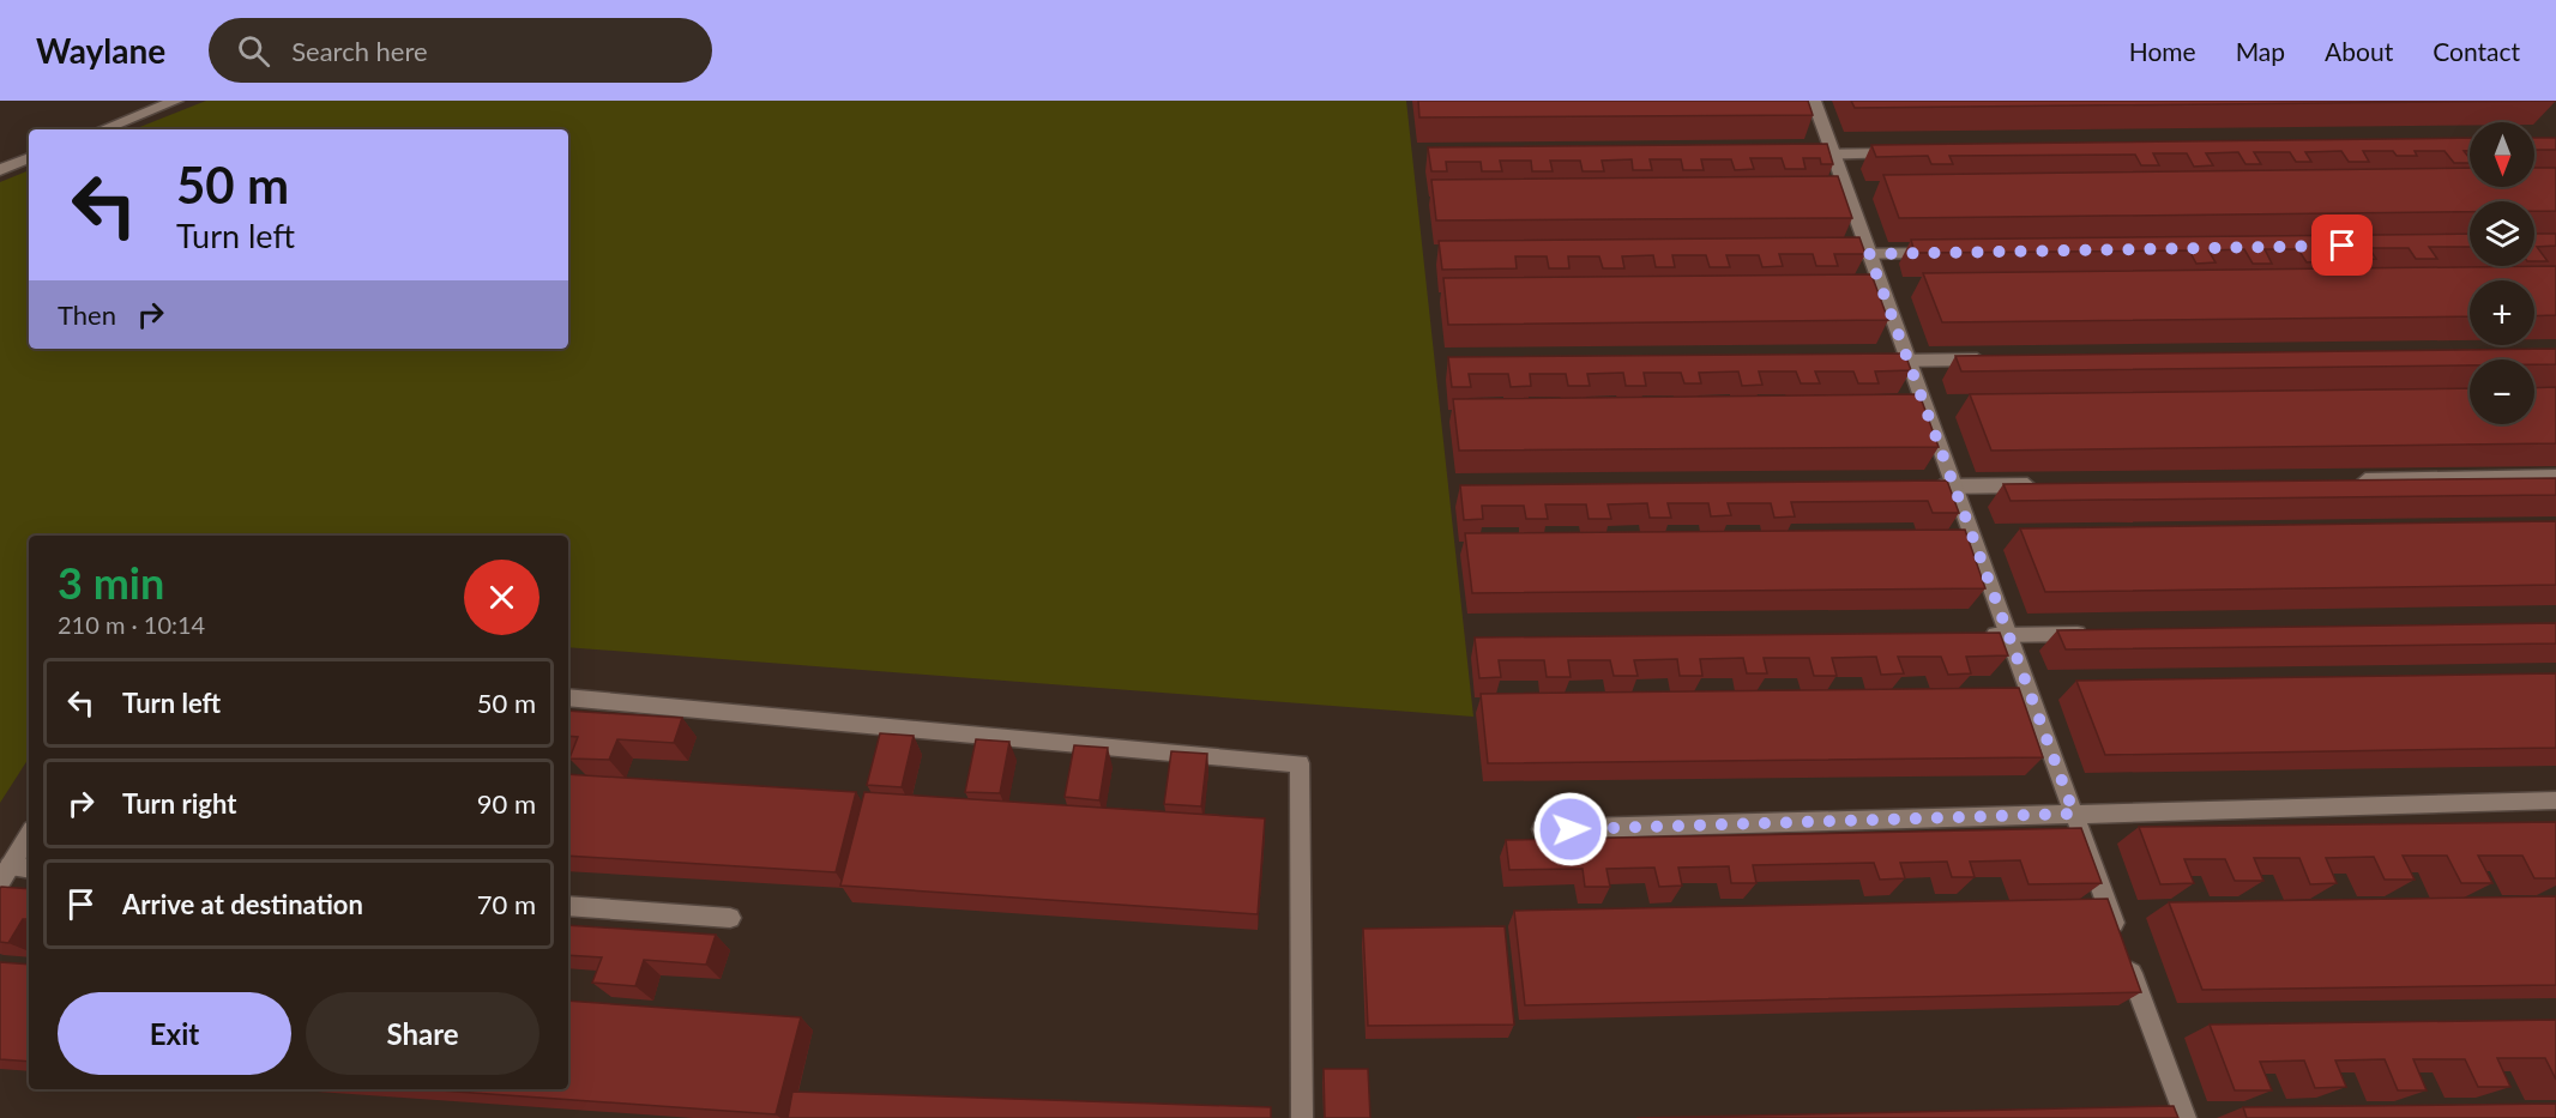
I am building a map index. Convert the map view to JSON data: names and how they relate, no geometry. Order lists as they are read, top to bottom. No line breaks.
{"north":"bottom","page":{"header":"Waylane","search":"Search here","nav":["Home","Map","About","Contact"],"map_buttons":["+","−"],"turn":["50 m","Turn left"],"then":"Then","heading":["3 min","210 m · 10:14"],"list":[{"name":"Turn left","value":"50 m"},{"name":"Turn right","value":"90 m"},{"name":"Arrive at destination","value":"70 m"}],"buttons":["Exit","Share"]}}
